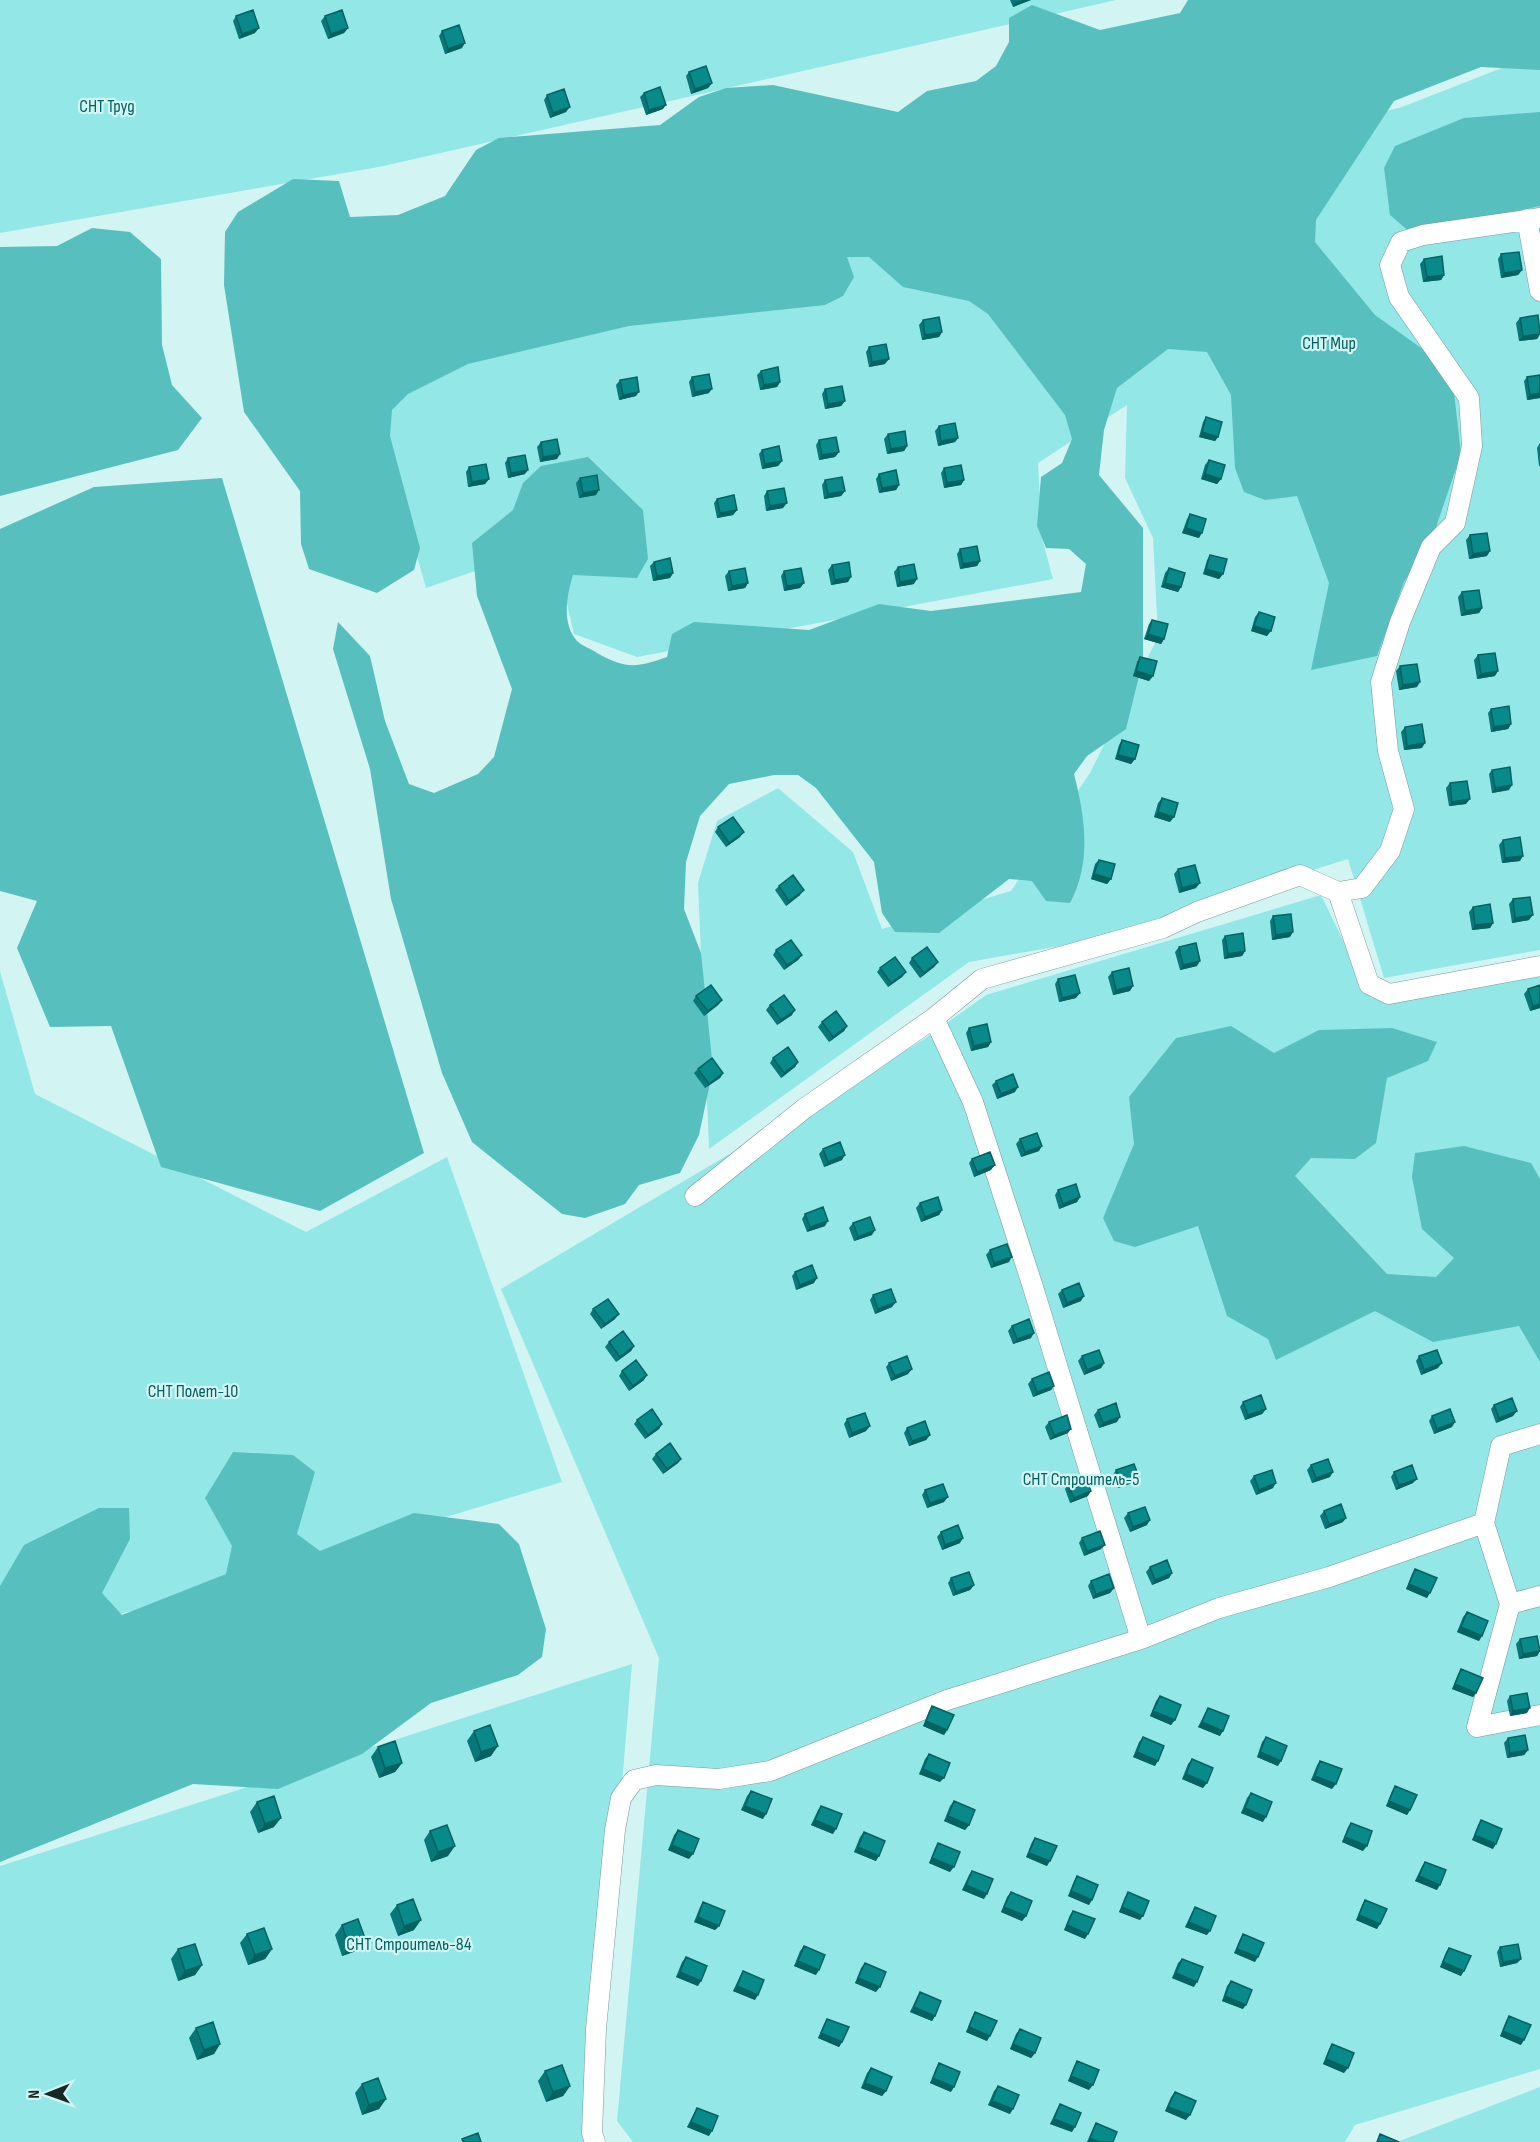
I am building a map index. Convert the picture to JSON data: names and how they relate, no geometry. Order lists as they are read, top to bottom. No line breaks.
{"parks":["СНТ Труд","СНТ Мир","СНТ Полет-10","СНТ Строитель-5","СНТ Строитель-84"],"north":"left"}
